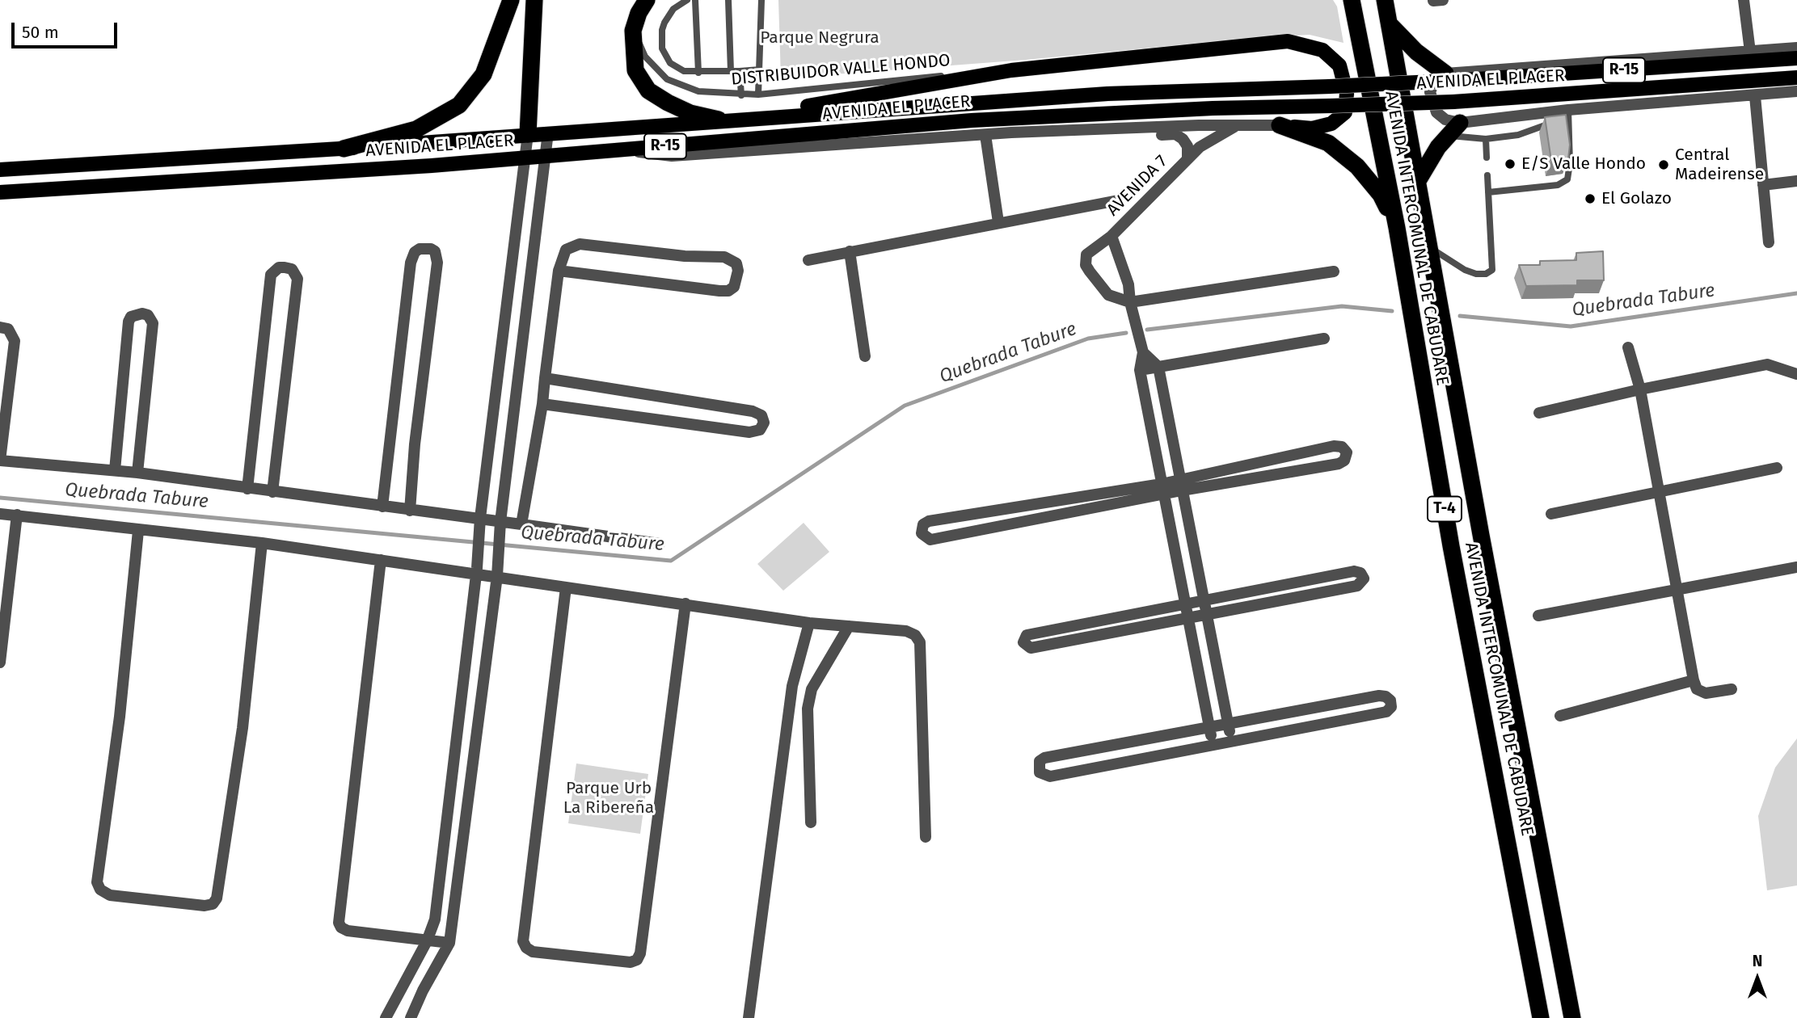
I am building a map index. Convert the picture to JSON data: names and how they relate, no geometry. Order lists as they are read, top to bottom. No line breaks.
{"streets":{"highway":["AVENIDA INTERCOMUNAL DE CABUDARE","T-4"],"main road":["R-15","AVENIDA EL PLACER"],"street":["AVENIDA 7"],"lane":["DISTRIBUIDOR VALLE HONDO"]},"water":["Quebrada Tabure"],"parks":["Parque Negrura","Parque Urb La Ribereña"],"places":["E/S Valle Hondo","Central Madeirense","El Golazo"],"scale_bar":"50 m","north":"top"}
